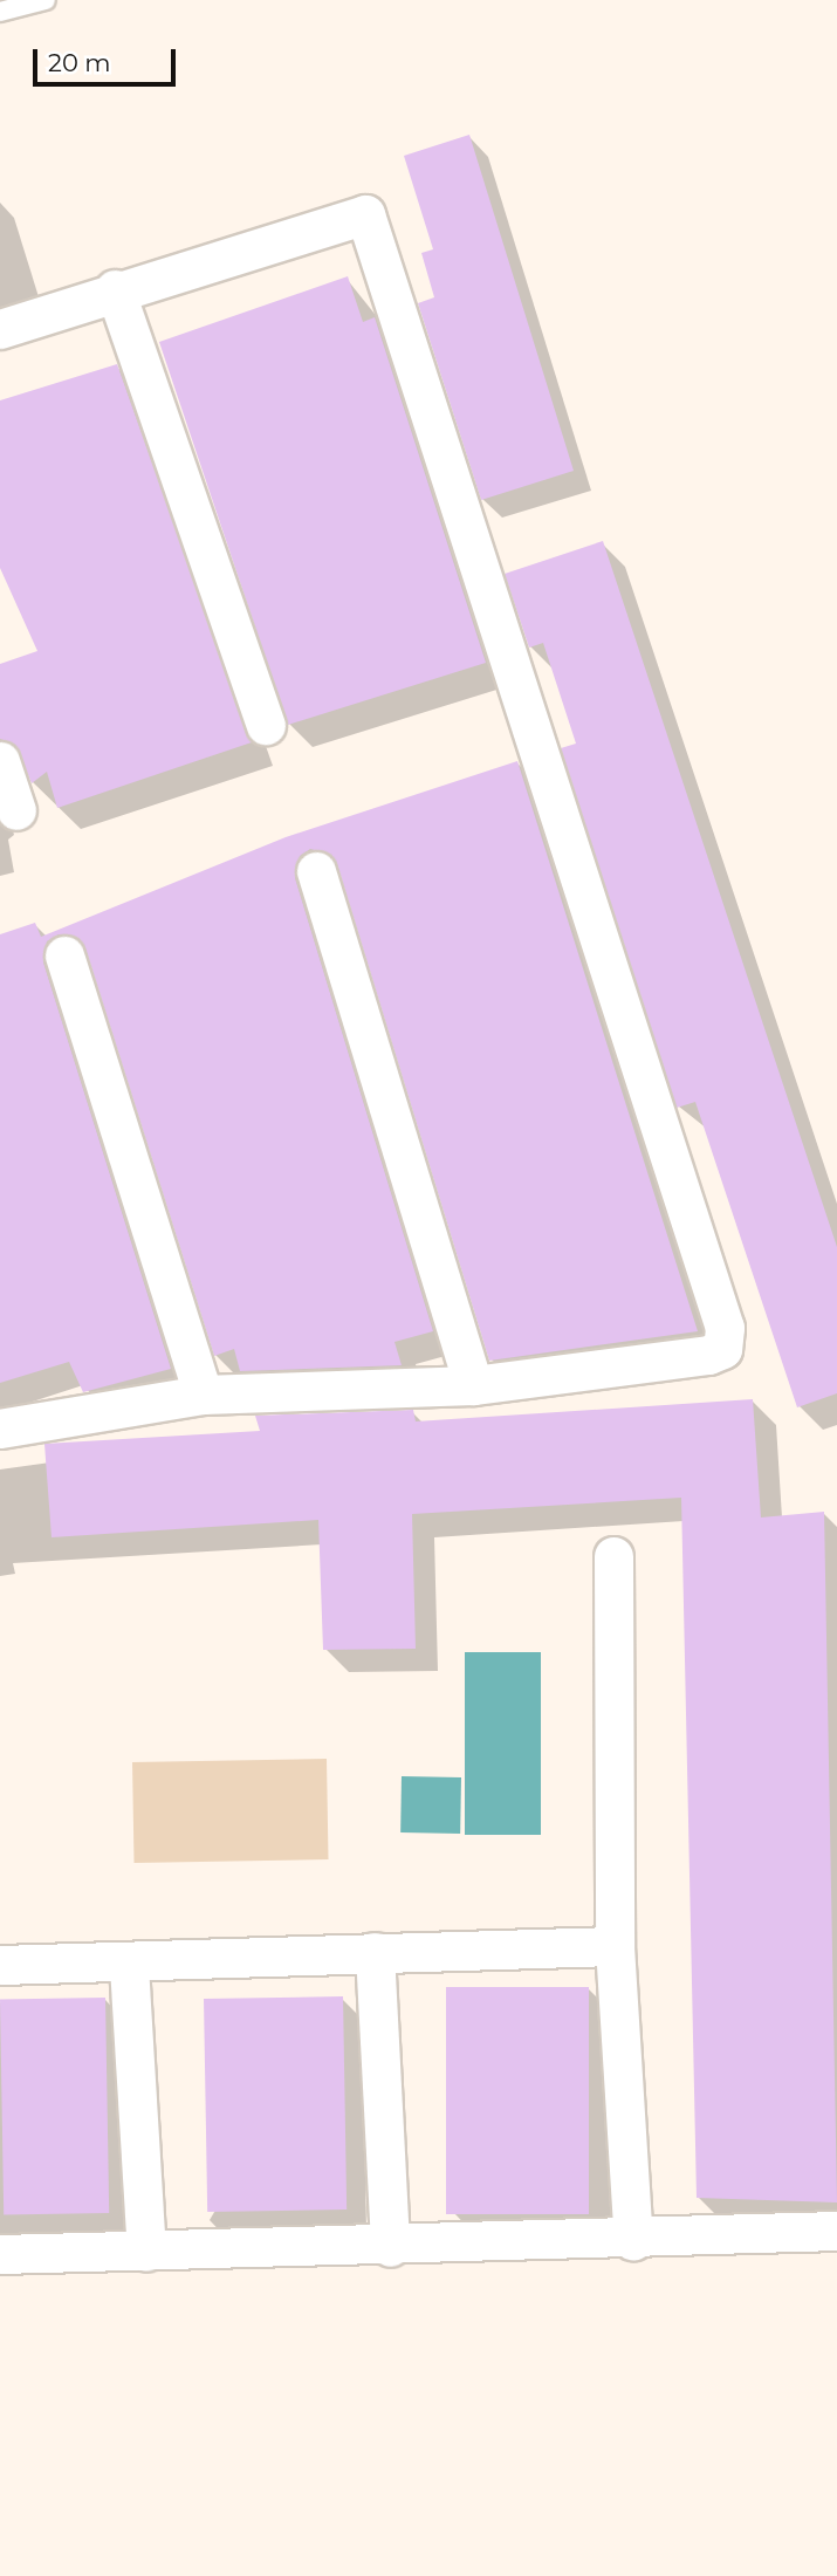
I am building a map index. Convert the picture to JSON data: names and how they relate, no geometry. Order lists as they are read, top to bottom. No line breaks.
{"scale_bar":"20 m"}
